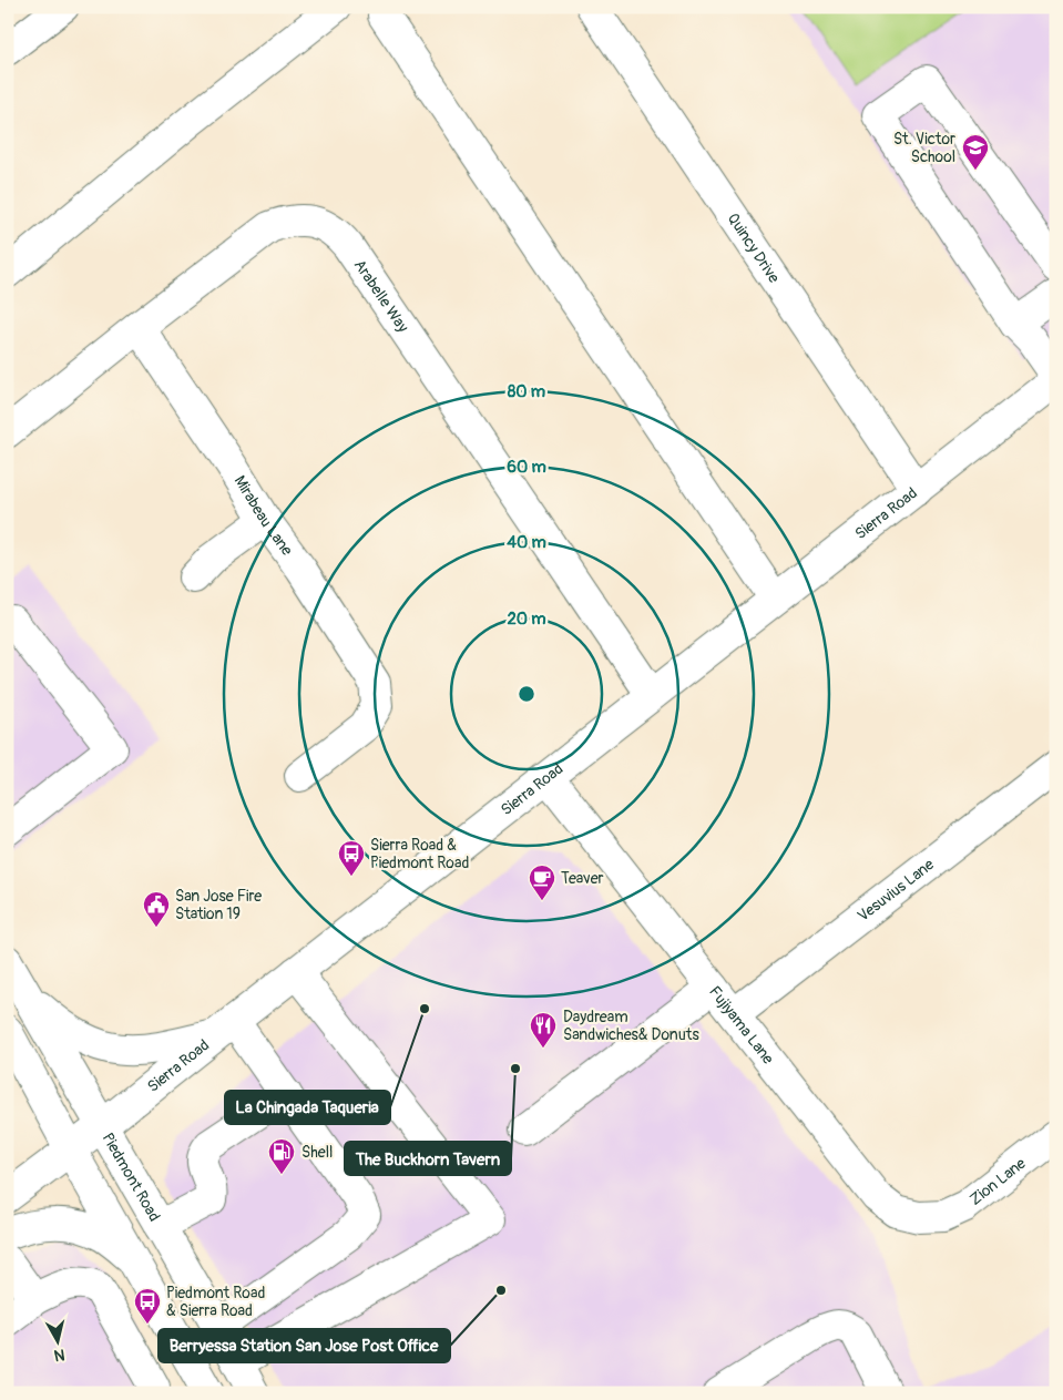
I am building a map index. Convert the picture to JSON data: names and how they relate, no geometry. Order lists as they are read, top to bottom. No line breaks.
{"streets":{"street":["Quincy Drive","Arabelle Way","Sierra Road","Mirabeau Lane","Vesuvius Lane","Fujiyama Lane","Piedmont Road","Zion Lane"]},"crossings":[["Quincy Drive","Sierra Road"],["Arabelle Way","Sierra Road"],["Arabelle Way","Mirabeau Lane"],["Sierra Road","Fujiyama Lane"],["Sierra Road","Piedmont Road"],["Vesuvius Lane","Fujiyama Lane"],["Fujiyama Lane","Zion Lane"]],"places":{"school or university":["St. Victor School"],"bus stop":["Sierra Road & Piedmont Road","Piedmont Road & Sierra Road"],"cafe":["Teaver"],"public building":["San Jose Fire Station 19"],"other":["La Chingada Taqueria","The Buckhorn Tavern","Berryessa Station San Jose Post Office"],"restaurant":["Daydream Sandwiches& Donuts"],"fuel station":["Shell"]},"north":"bottom","rings":["80 m","60 m","40 m","20 m"]}
